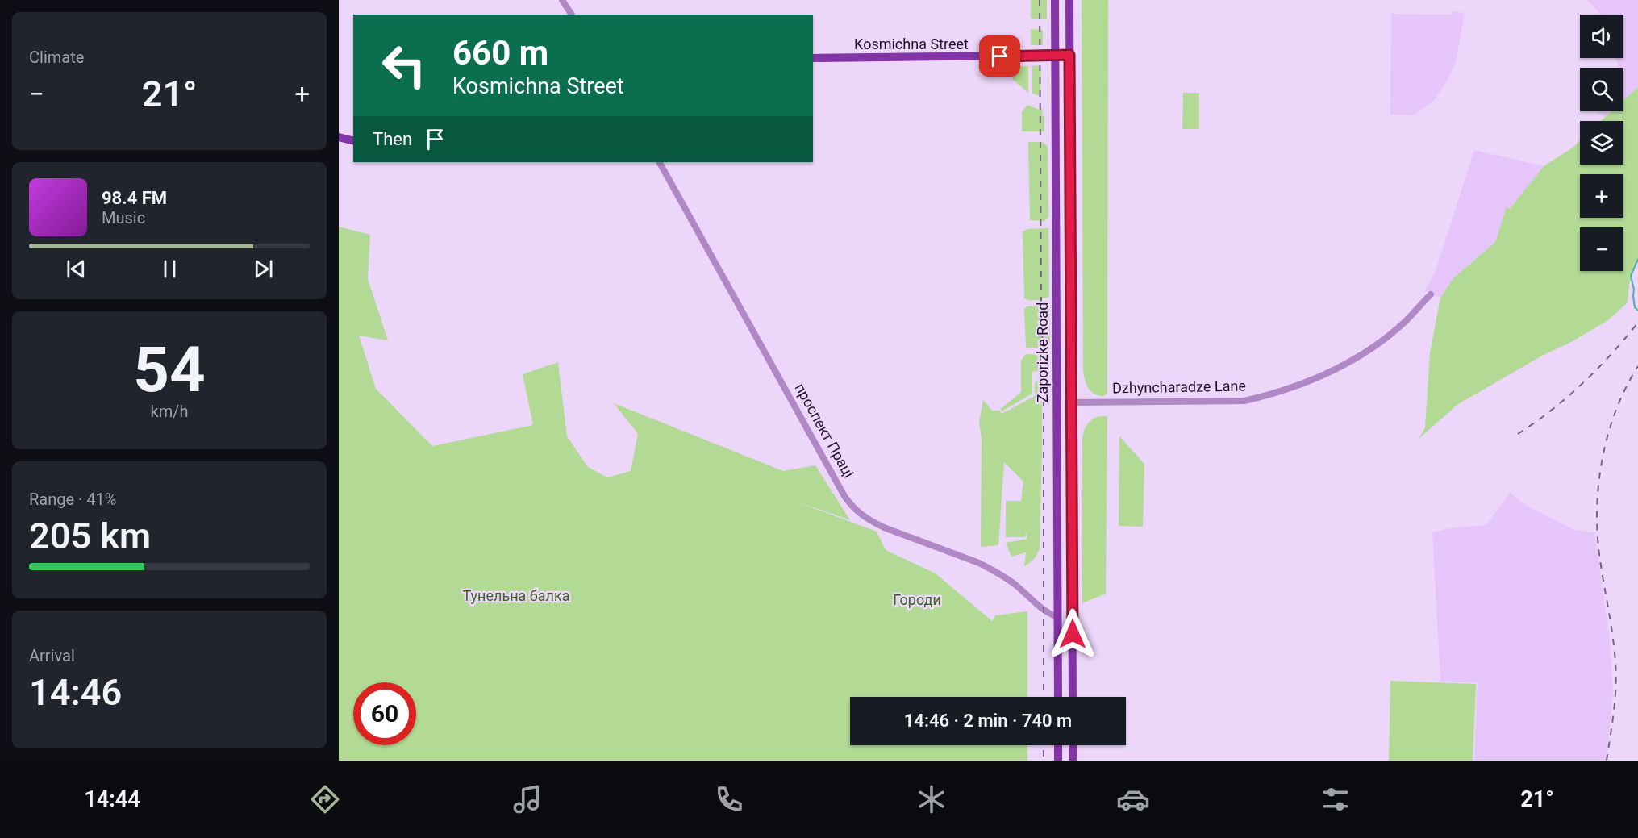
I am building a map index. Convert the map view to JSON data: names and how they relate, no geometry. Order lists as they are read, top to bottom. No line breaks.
{"streets":{"main road":["Kosmichna Street","Zaporizke Road"],"street":["Dzhyncharadze Lane","проспект Праці"]},"crossings":[["Kosmichna Street","Zaporizke Road"],["Zaporizke Road","Dzhyncharadze Lane"],["Zaporizke Road","проспект Праці"]],"parks":["Тунельна балка","Городи"],"page":{"tile":["Climate",["54","km/h"],["Range · 41%","205 km"],["Arrival","14:46"]],"map_buttons":["+","−"],"turn":["660 m","Kosmichna Street"],"heat":["−","21°","+"],"then":"Then","song":["98.4 FM","Music"],"limit":"60","trip":"14:46 · 2 min · 740 m","tabs":["14:44","21°"]}}
